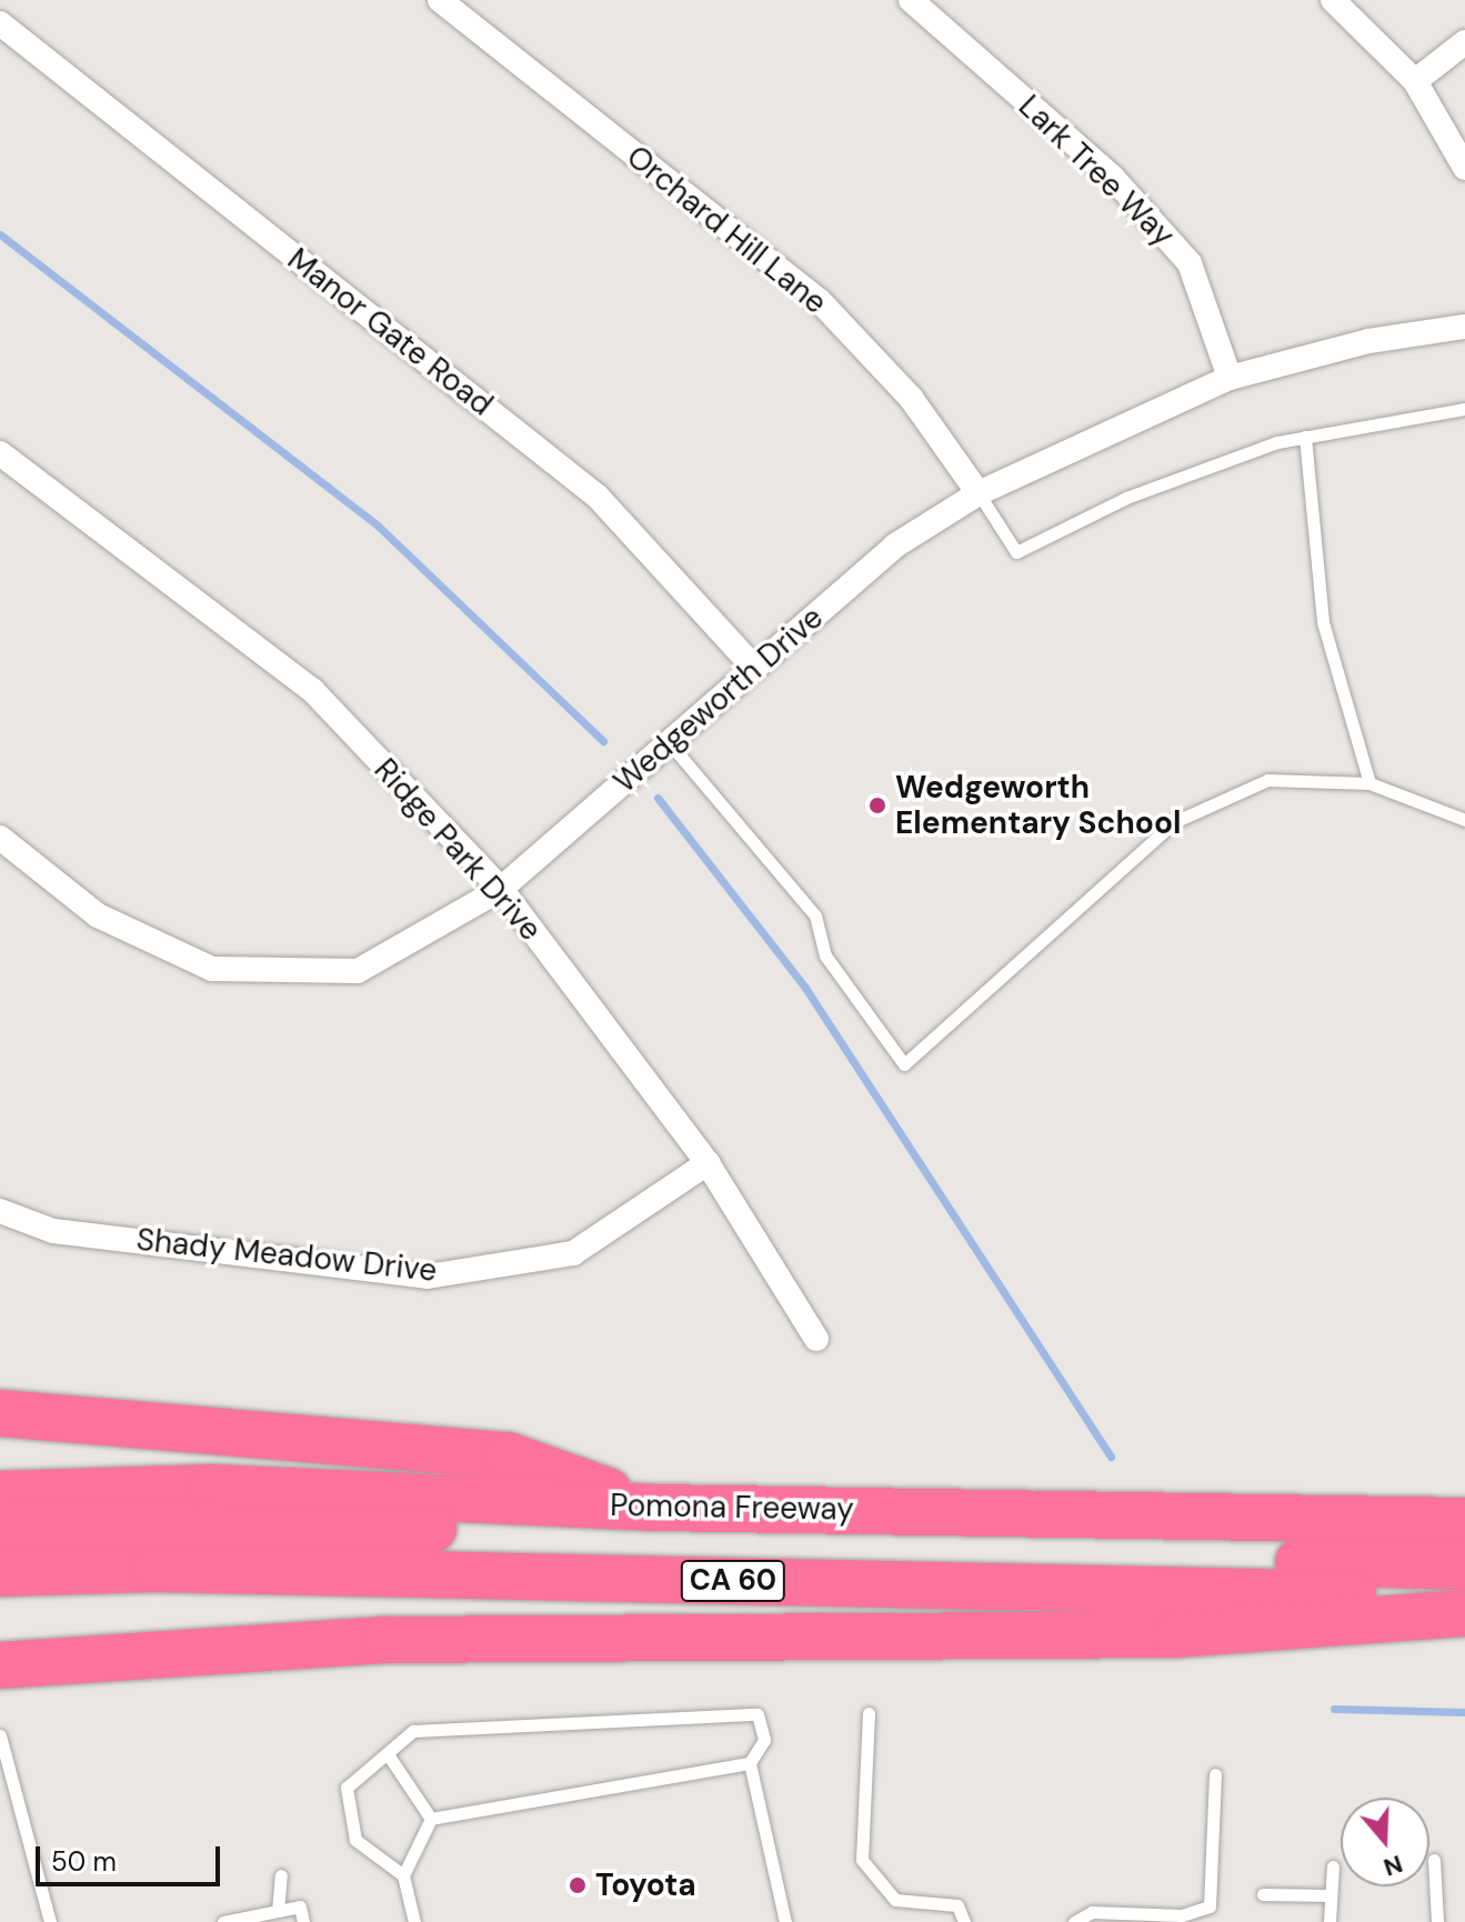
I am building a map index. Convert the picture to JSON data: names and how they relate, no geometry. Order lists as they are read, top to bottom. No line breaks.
{"streets":{"highway":["Pomona Freeway","CA 60"],"street":["Lark Tree Way","Orchard Hill Lane","Manor Gate Road","Wedgeworth Drive","Ridge Park Drive","Shady Meadow Drive"]},"crossings":[["Lark Tree Way","Wedgeworth Drive"],["Orchard Hill Lane","Wedgeworth Drive"],["Manor Gate Road","Wedgeworth Drive"],["Wedgeworth Drive","Ridge Park Drive"],["Ridge Park Drive","Shady Meadow Drive"]],"places":["Wedgeworth Elementary School","Toyota"],"scale_bar":"50 m","north":"bottom"}
